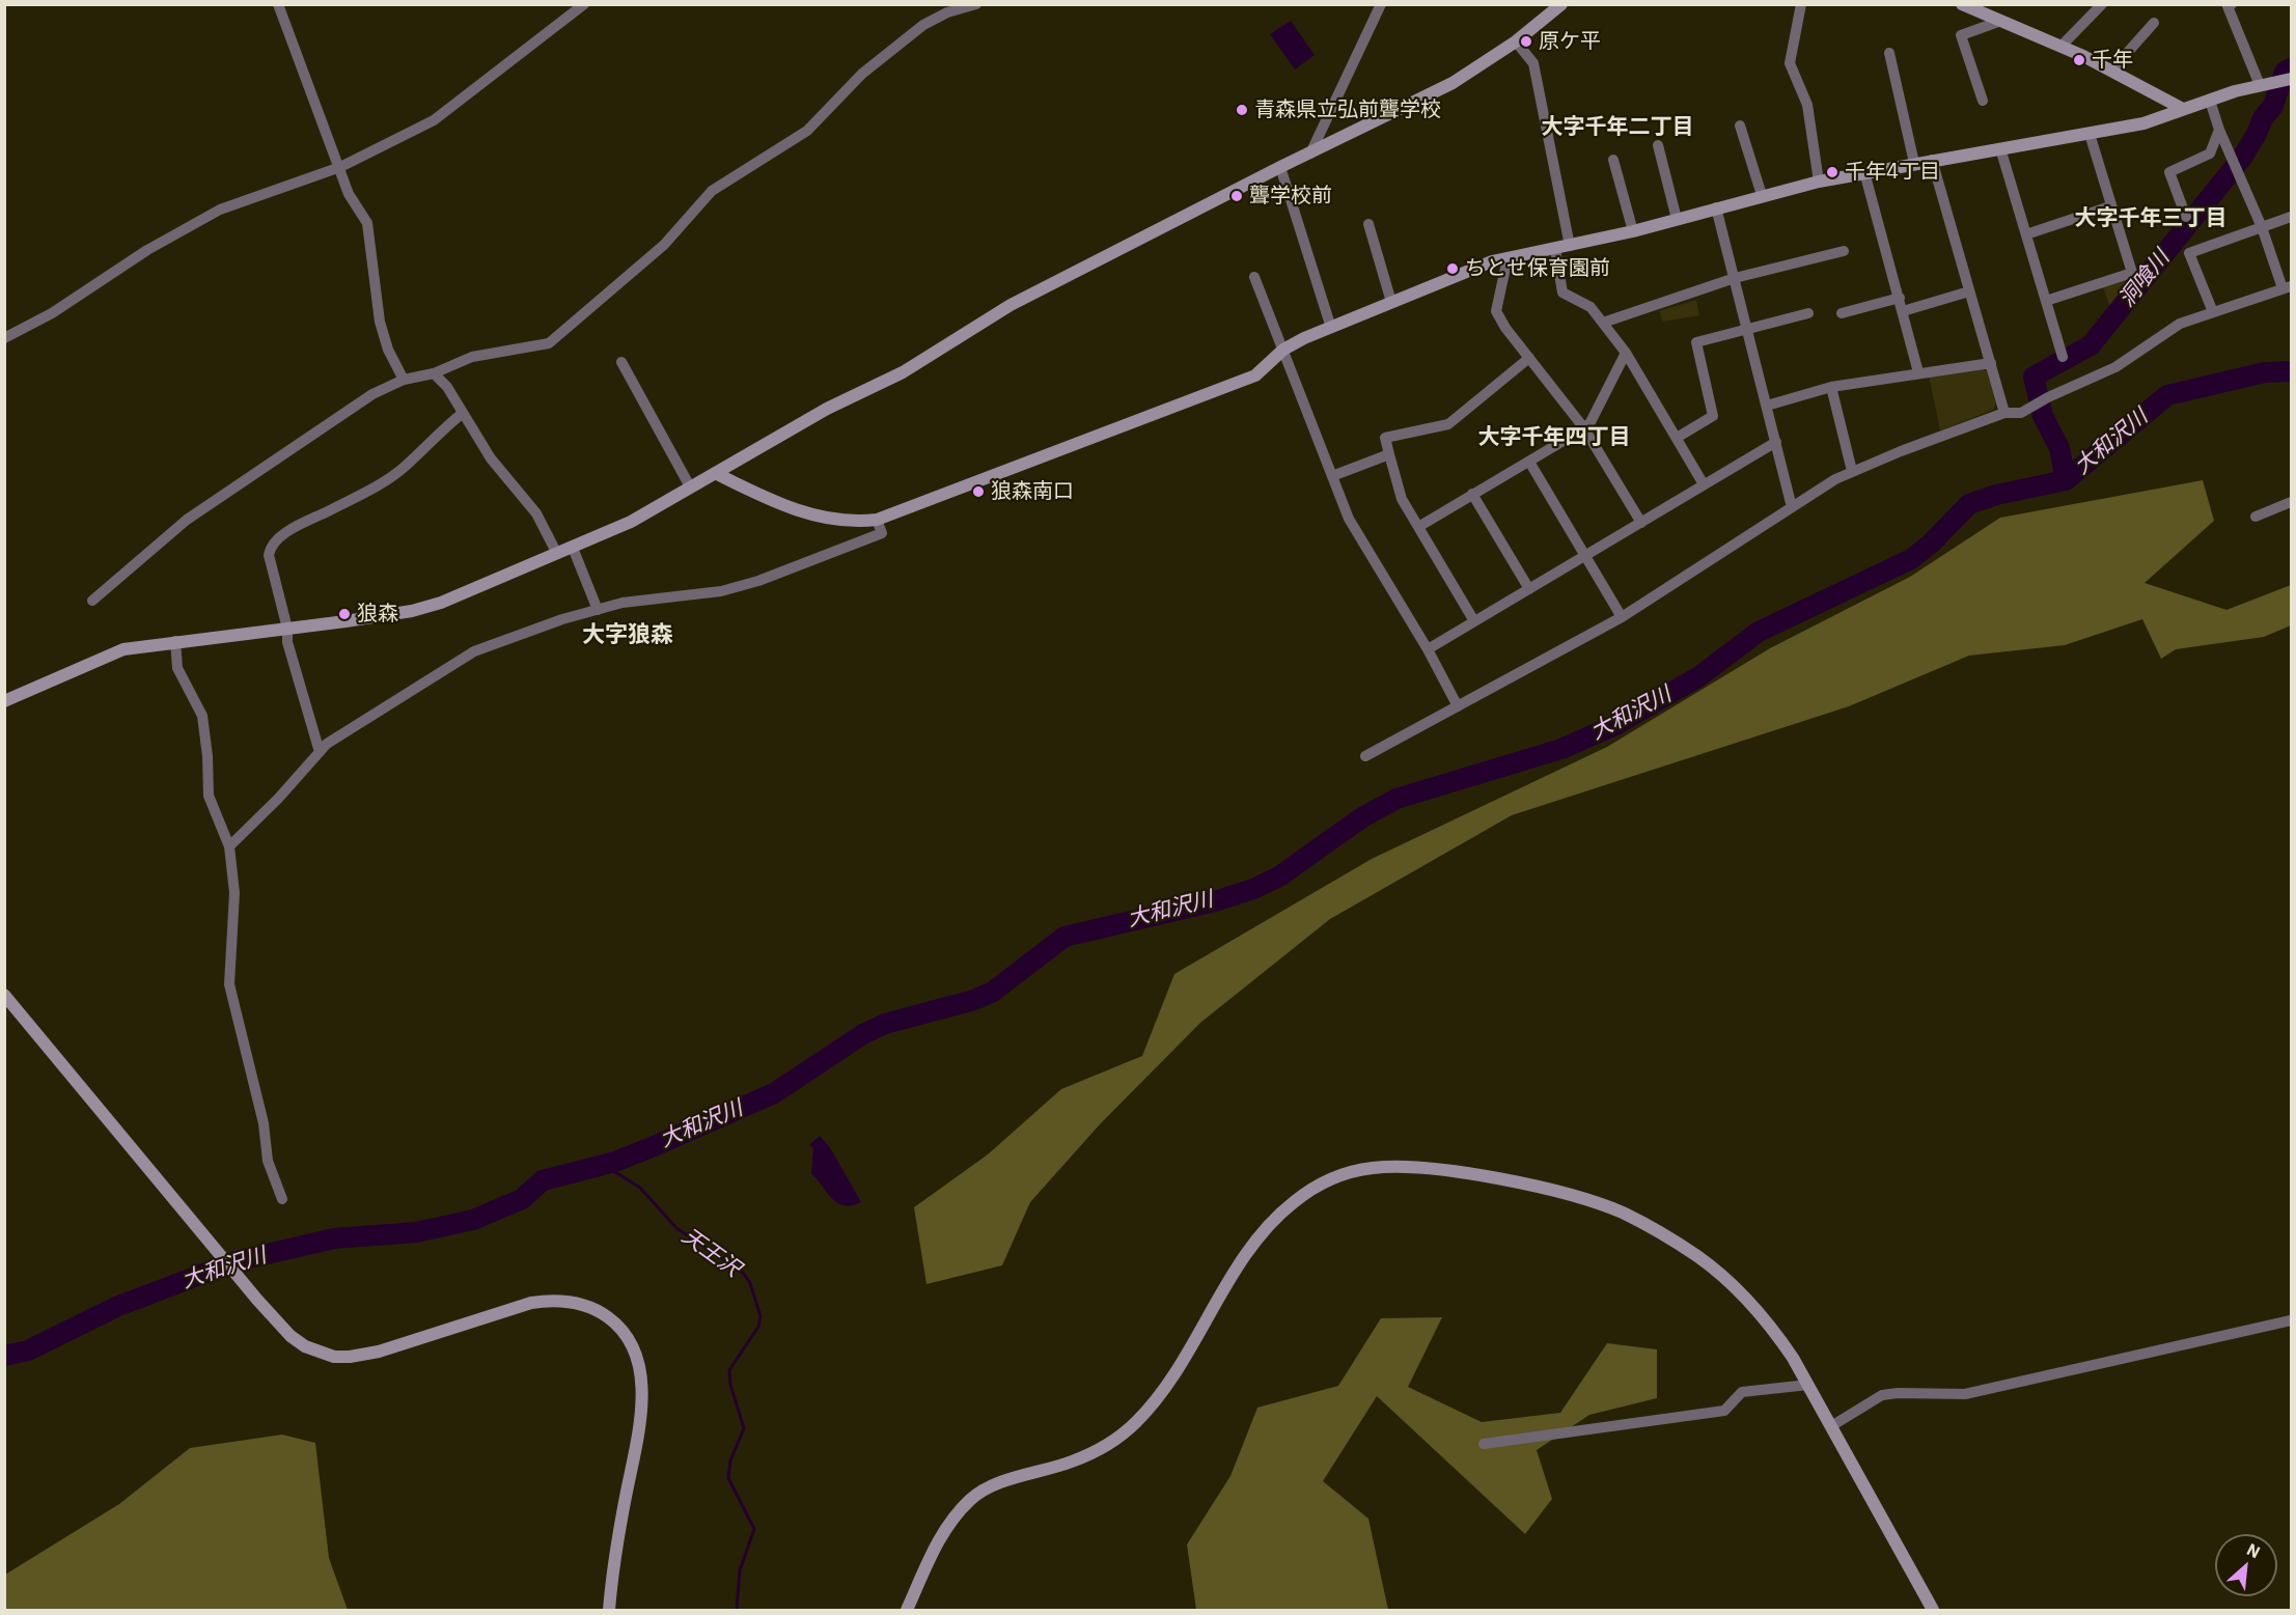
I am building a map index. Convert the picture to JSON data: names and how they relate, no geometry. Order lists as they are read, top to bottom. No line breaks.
{"districts":["大字千年二丁目","大字千年三丁目","大字千年四丁目","大字狼森"],"water":["洞喰川","大和沢川","天王沢"],"places":["原ケ平","千年","青森県立弘前聾学校","千年4丁目","聾学校前","ちとせ保育園前","狼森南口","狼森"],"north":"top right"}
